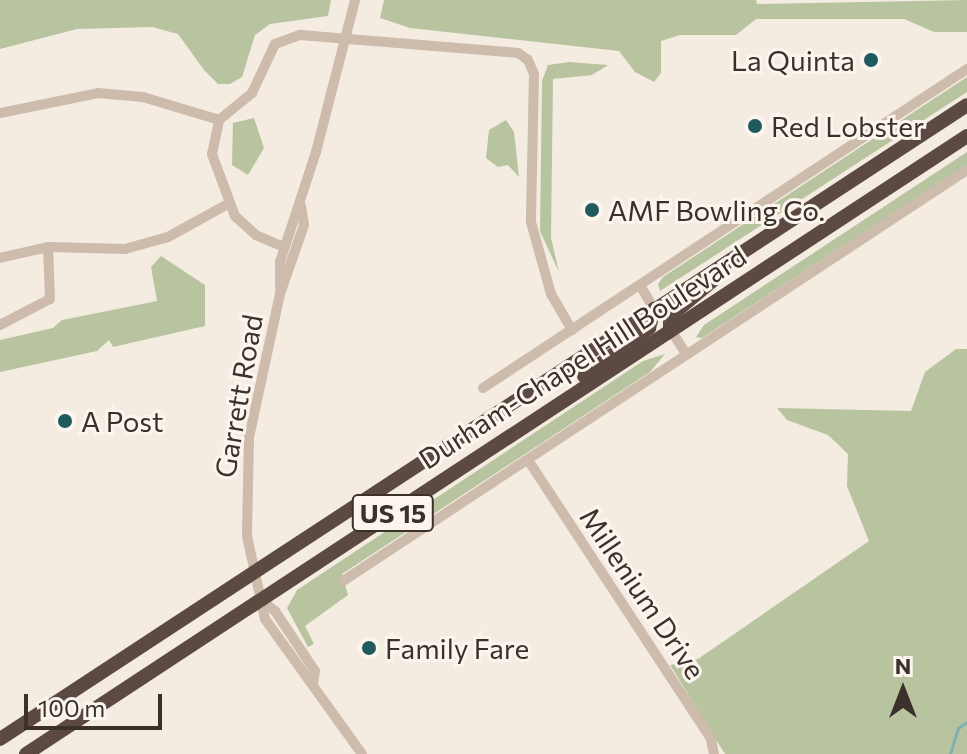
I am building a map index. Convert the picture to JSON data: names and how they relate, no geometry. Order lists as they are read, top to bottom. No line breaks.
{"streets":{"highway":["Durham-Chapel Hill Boulevard","US 15"],"street":["Garrett Road","Millenium Drive"]},"crossings":[["Durham-Chapel Hill Boulevard","Garrett Road"]],"places":["La Quinta","Red Lobster","AMF Bowling Co.","A Post","Family Fare"],"scale_bar":"100 m","north":"top"}
